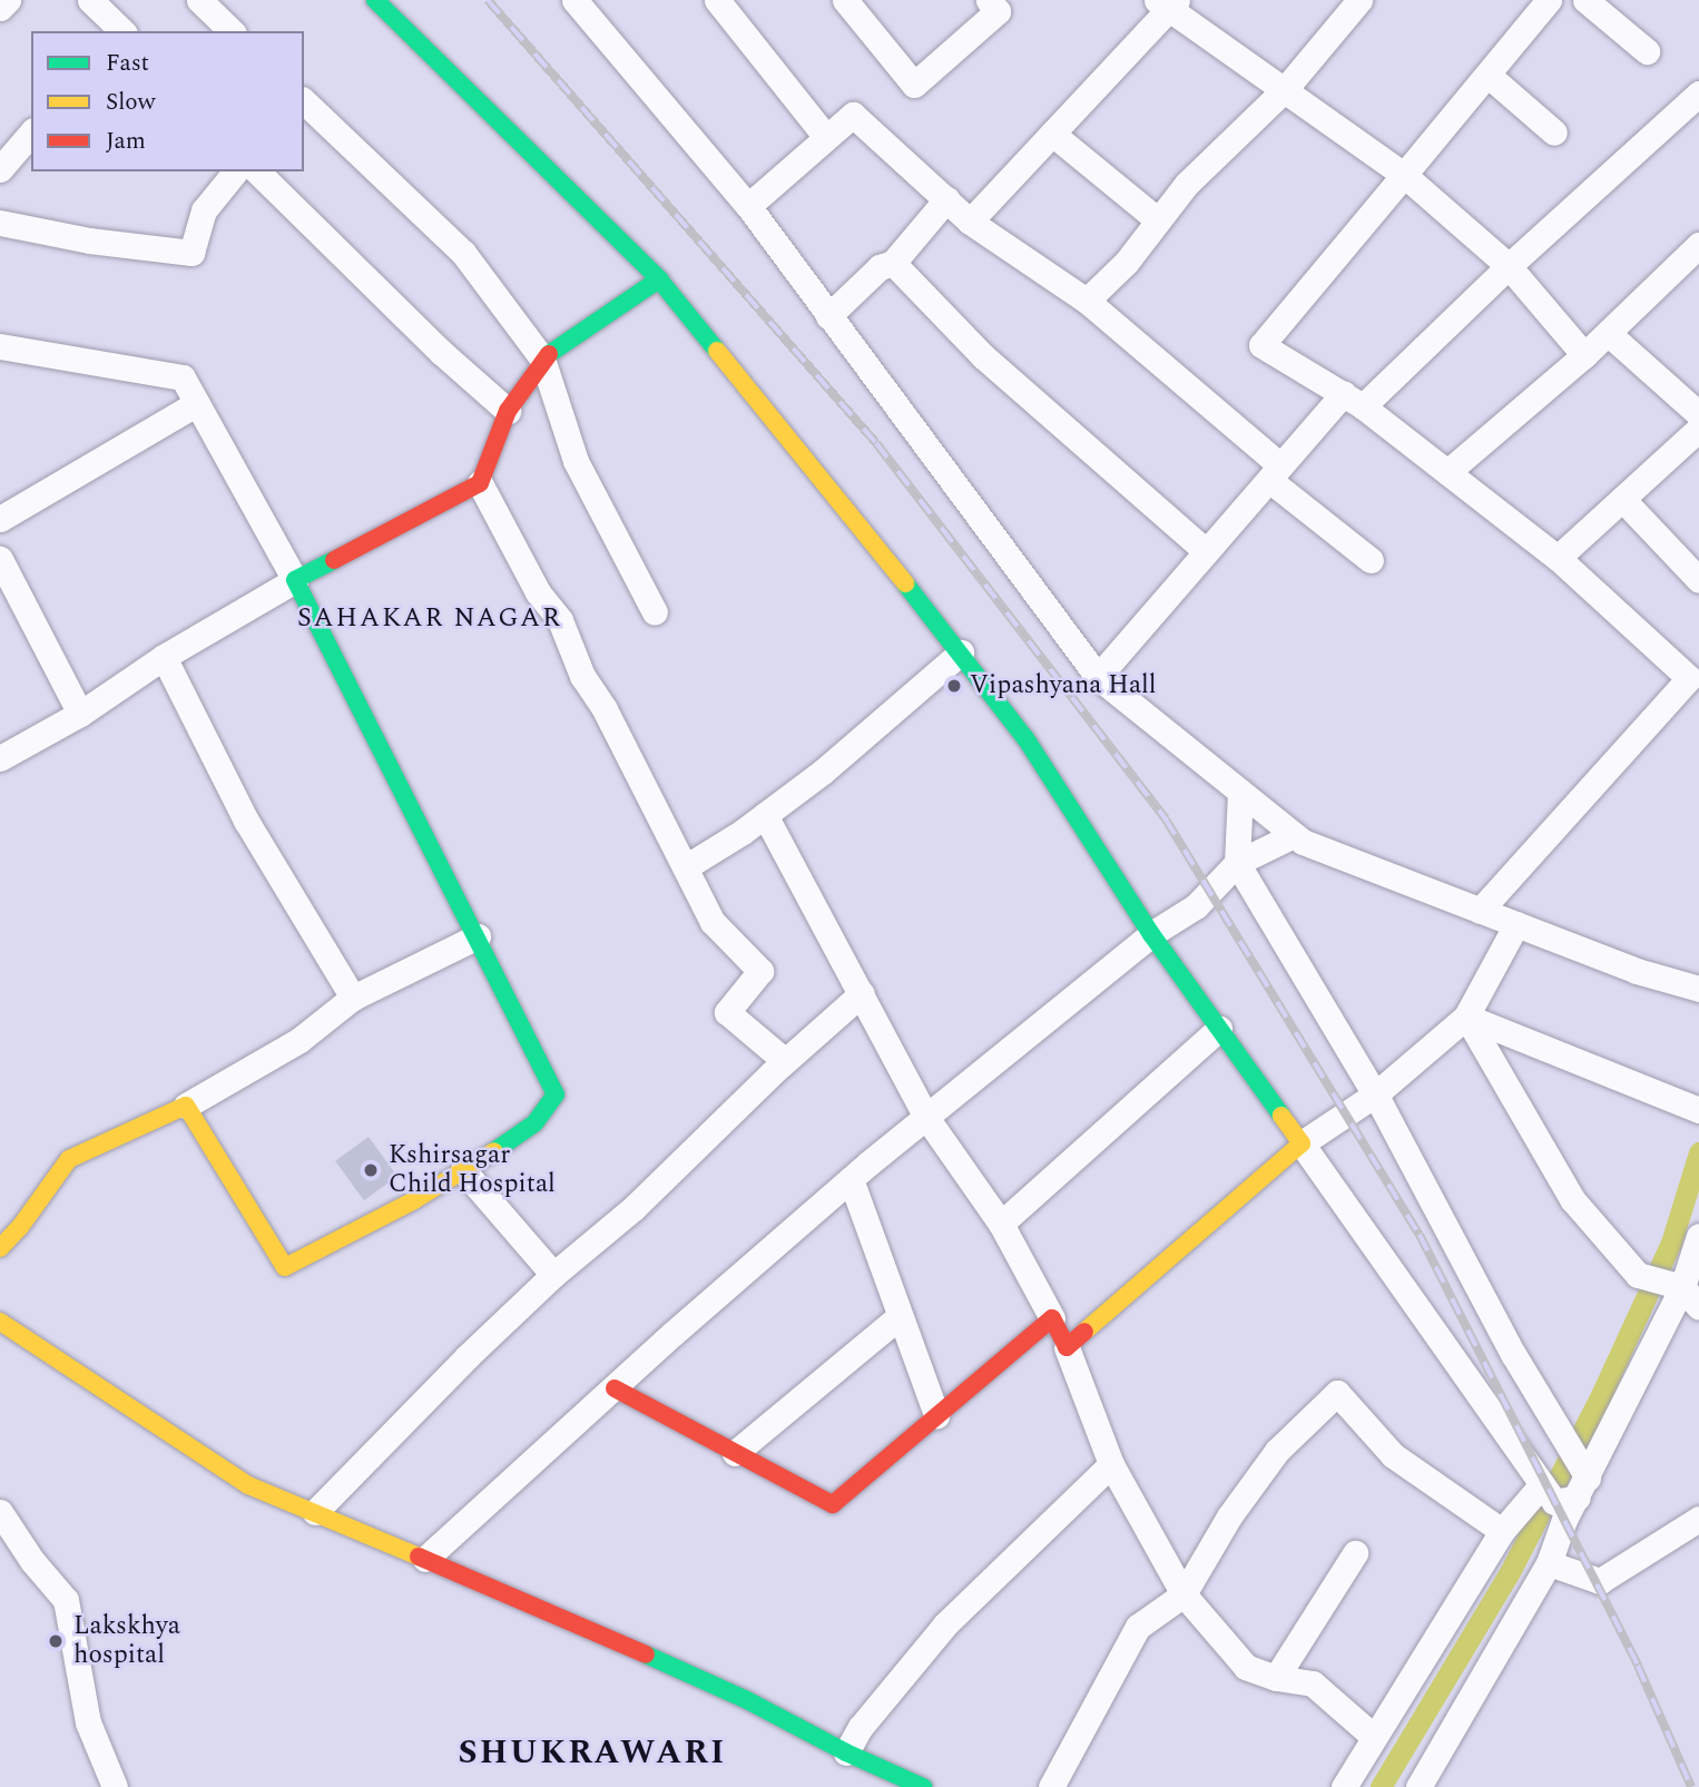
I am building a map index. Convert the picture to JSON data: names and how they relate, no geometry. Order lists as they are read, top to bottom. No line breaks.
{"districts":["SAHAKAR NAGAR","SHUKRAWARI"],"places":["Vipashyana Hall","Kshirsagar Child Hospital","Lakskhya hospital"],"legend":["Fast","Slow","Jam"]}
